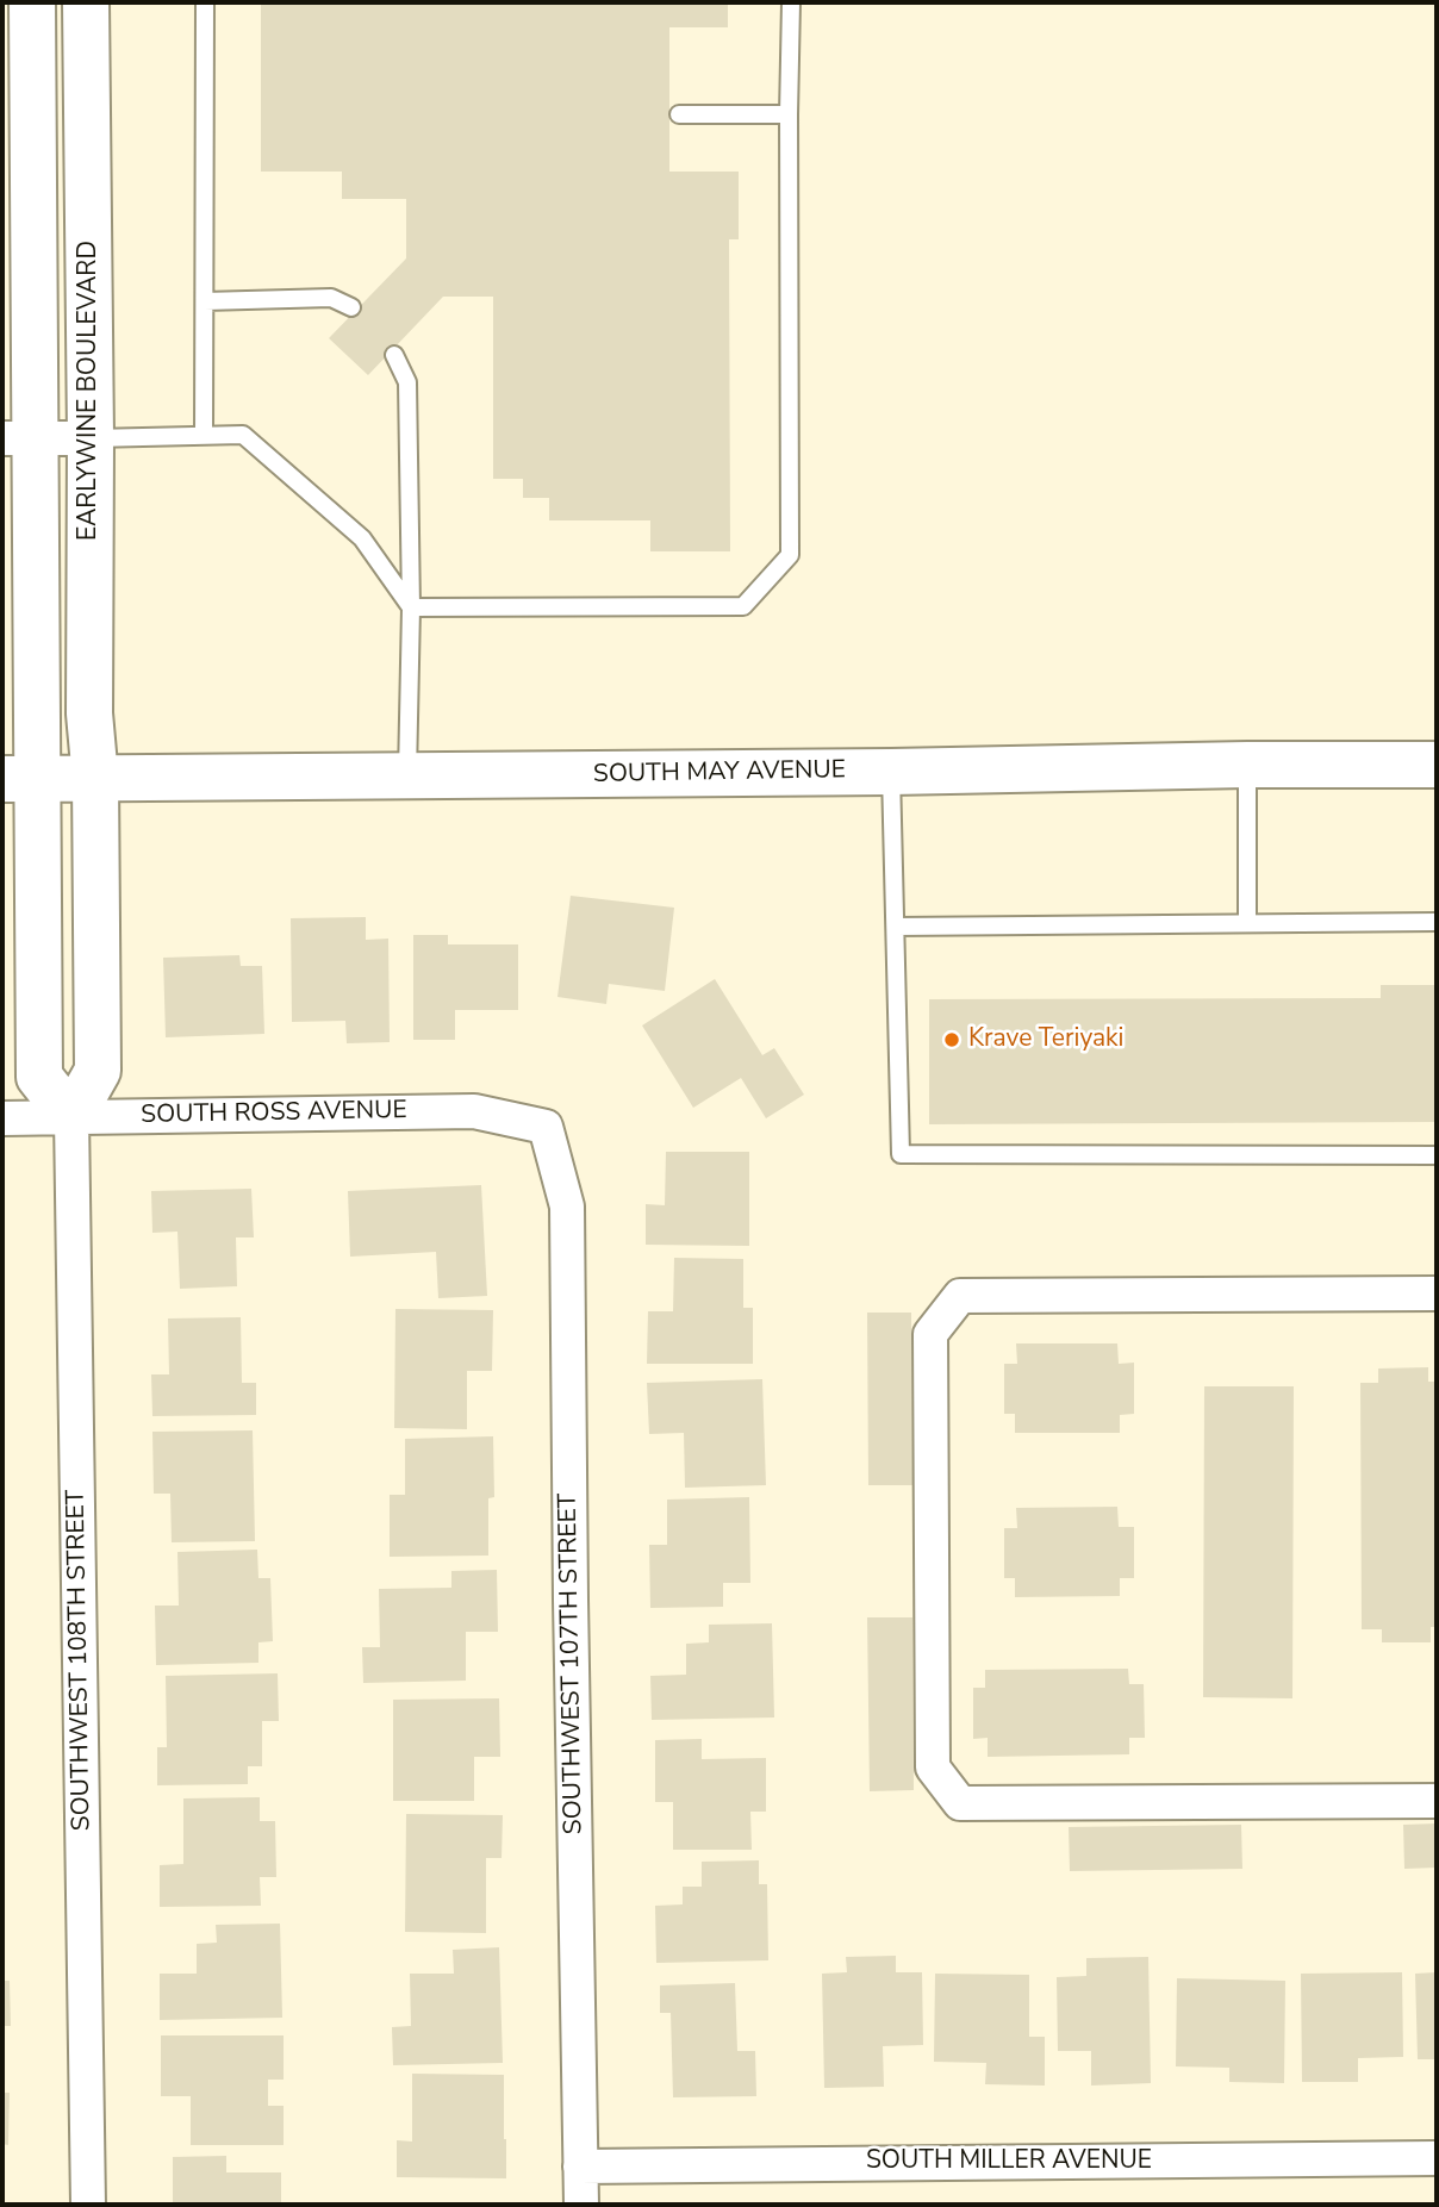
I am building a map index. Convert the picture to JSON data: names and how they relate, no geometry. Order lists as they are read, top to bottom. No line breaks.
{"streets":{"street":["EARLYWINE BOULEVARD","SOUTH MAY AVENUE","SOUTH ROSS AVENUE","SOUTHWEST 108TH STREET","SOUTHWEST 107TH STREET","SOUTH MILLER AVENUE"]},"crossings":[["EARLYWINE BOULEVARD","SOUTH MAY AVENUE"],["SOUTH ROSS AVENUE","SOUTHWEST 108TH STREET"],["SOUTH ROSS AVENUE","SOUTHWEST 107TH STREET"],["SOUTHWEST 107TH STREET","SOUTH MILLER AVENUE"]],"places":["Krave Teriyaki"]}
